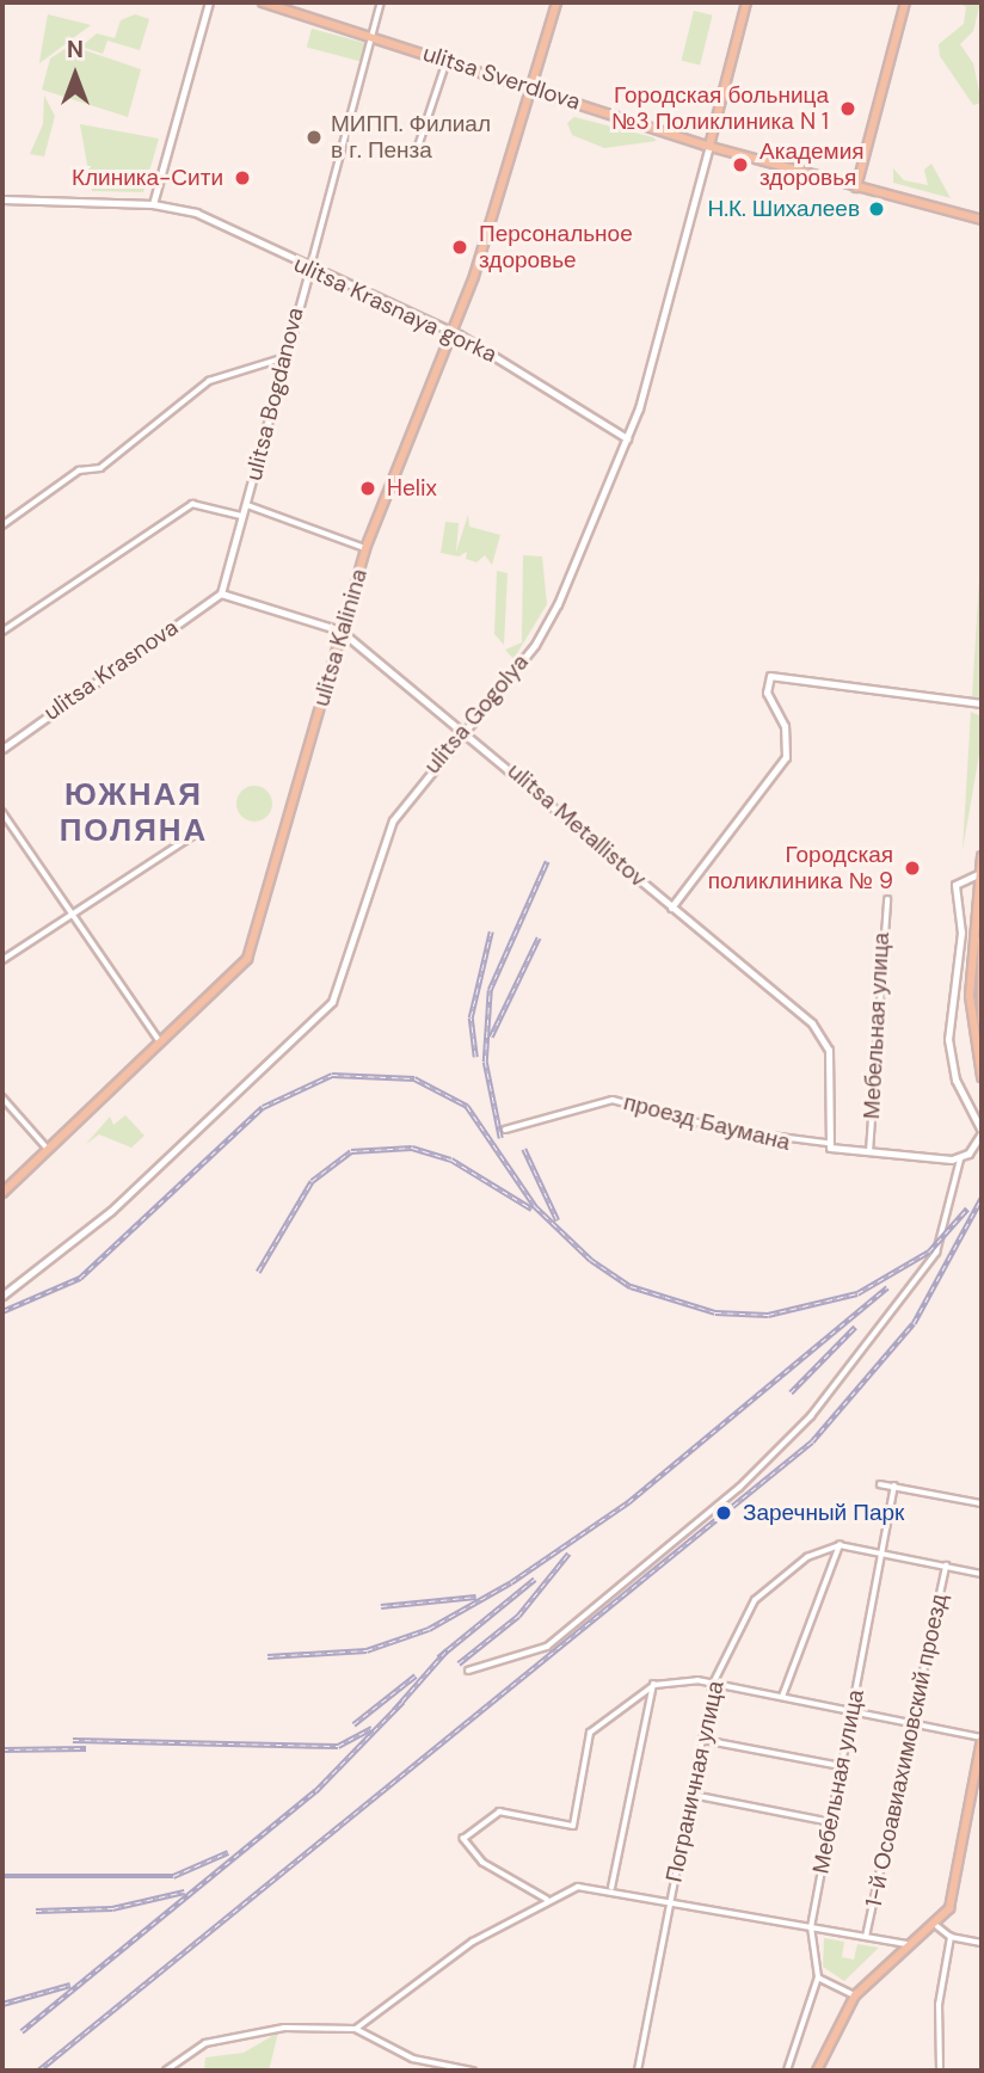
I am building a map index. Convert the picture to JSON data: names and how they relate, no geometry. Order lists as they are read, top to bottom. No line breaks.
{"streets":{"main road":["ulitsa Sverdlova","ulitsa Kalinina","ulitsa Gogolya"],"street":["ulitsa Krasnaya gorka","ulitsa Bogdanova","ulitsa Krasnova","ulitsa Metallistov","Мебельная улица","проезд Баумана","1-й Осоавиахимовский проезд","Пограничная улица"]},"crossings":[["ulitsa Sverdlova","ulitsa Bogdanova"],["ulitsa Sverdlova","ulitsa Kalinina"],["ulitsa Sverdlova","ulitsa Gogolya"],["ulitsa Krasnaya gorka","ulitsa Bogdanova"],["ulitsa Krasnaya gorka","ulitsa Kalinina"],["ulitsa Krasnaya gorka","ulitsa Gogolya"],["ulitsa Bogdanova","ulitsa Krasnova"],["ulitsa Bogdanova","ulitsa Metallistov"],["ulitsa Kalinina","ulitsa Metallistov"],["ulitsa Krasnova","ulitsa Metallistov"],["ulitsa Gogolya","ulitsa Metallistov"],["ulitsa Metallistov","проезд Баумана"],["Мебельная улица","проезд Баумана"]],"districts":["ЮЖНАЯ ПОЛЯНА"],"places":["Городская больница №3 Поликлиника N 1","МИПП. Филиал в г. Пенза","Академия здоровья","Клиника-Сити","Н.К. Шихалеев","Персональное здоровье","Helix","Городская поликлиника № 9","Заречный Парк"],"north":"top"}
